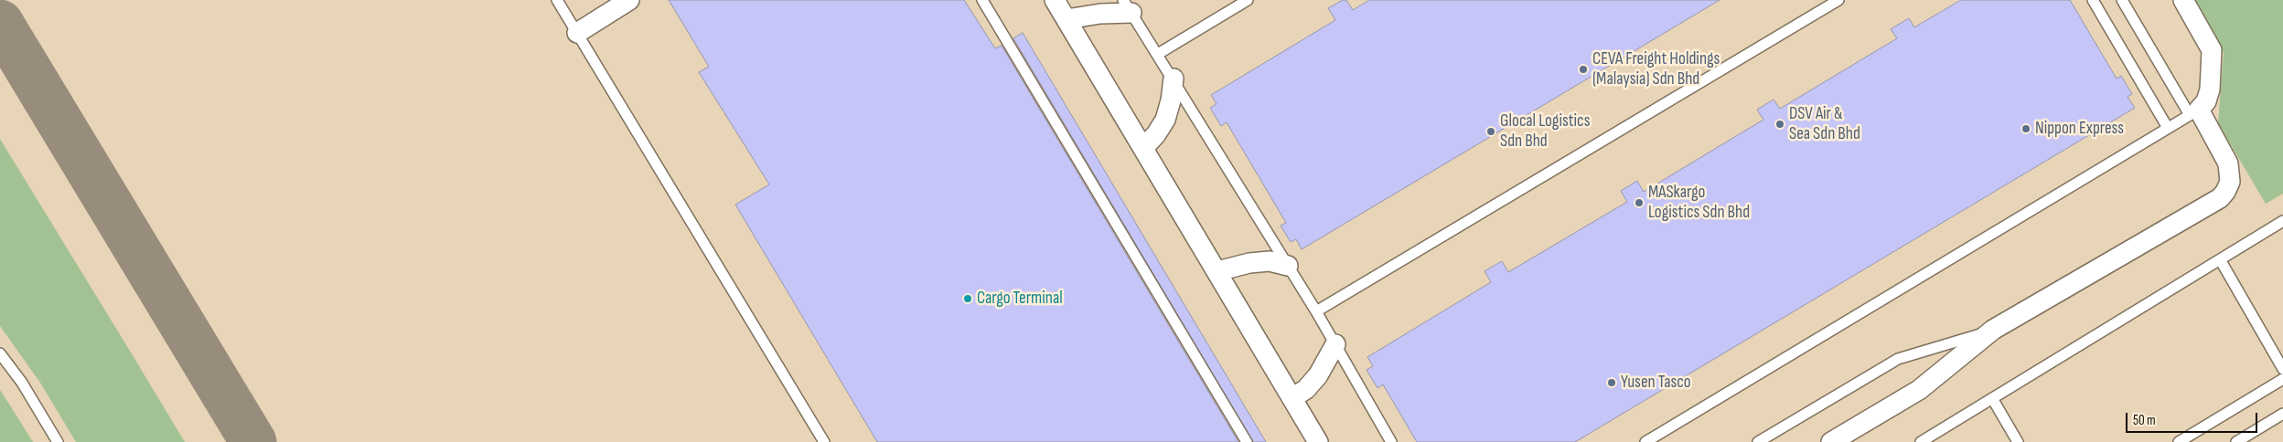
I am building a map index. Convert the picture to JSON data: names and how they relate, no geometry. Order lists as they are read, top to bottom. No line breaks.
{"places":["CEVA Freight Holdings (Malaysia) Sdn Bhd","DSV Air & Sea Sdn Bhd","Nippon Express","Glocal Logistics Sdn Bhd","MASkargo Logistics Sdn Bhd","Cargo Terminal","Yusen Tasco"],"scale_bar":"50 m"}
